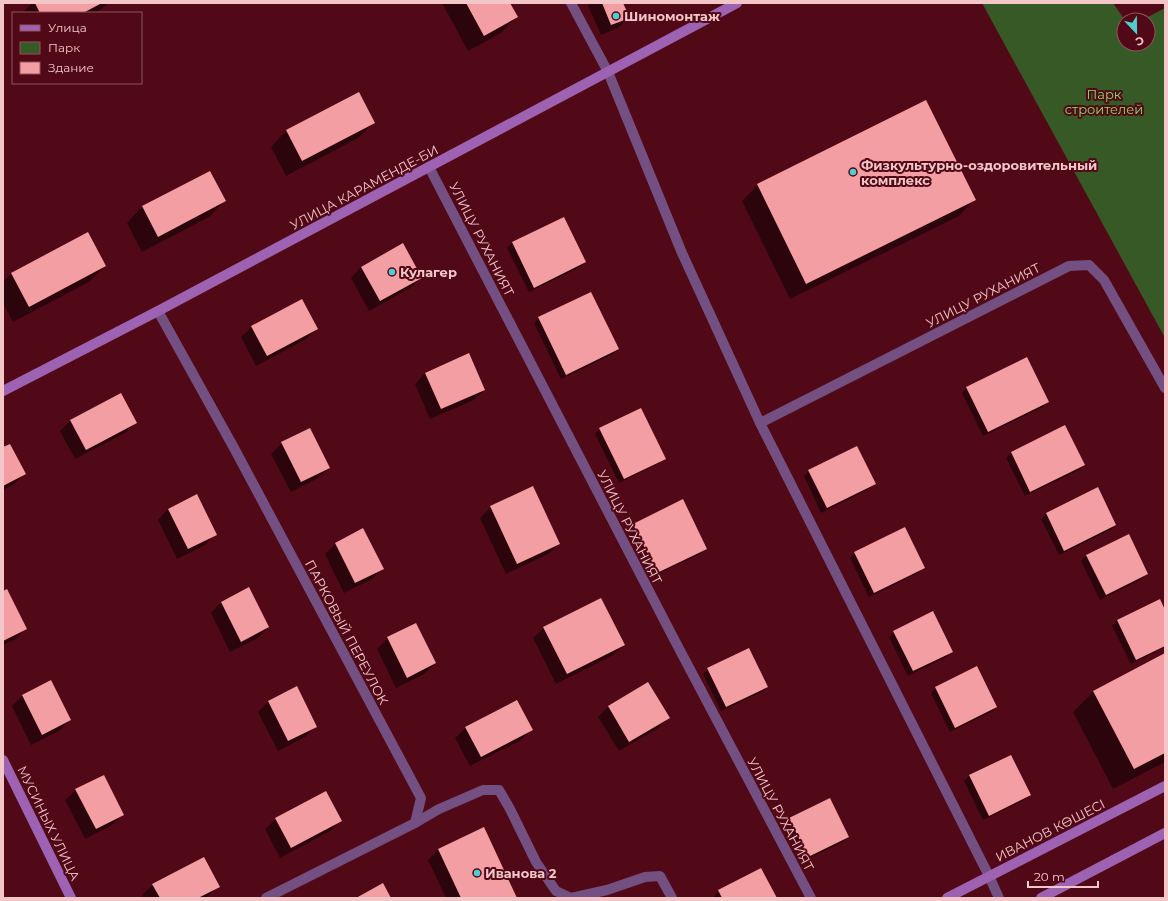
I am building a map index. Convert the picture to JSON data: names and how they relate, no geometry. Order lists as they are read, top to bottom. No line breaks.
{"streets":{"street":["УЛИЦА КАРАМЕНДЕ-БИ","УЛИЦУ РУХАНИЯТ","ПАРКОВЫЙ ПЕРЕУЛОК","МУСИНЫХ УЛИЦА","ИВАНОВ КӨШЕСІ"]},"crossings":[["УЛИЦА КАРАМЕНДЕ-БИ","УЛИЦУ РУХАНИЯТ"],["УЛИЦА КАРАМЕНДЕ-БИ","ПАРКОВЫЙ ПЕРЕУЛОК"]],"parks":["Парк строителей"],"places":["Шиномонтаж","Физкультурно-оздоровительный комплекс","Кулагер","Иванова 2"],"legend":["Улица","Парк","Здание"],"scale_bar":"20 m","north":"bottom"}
